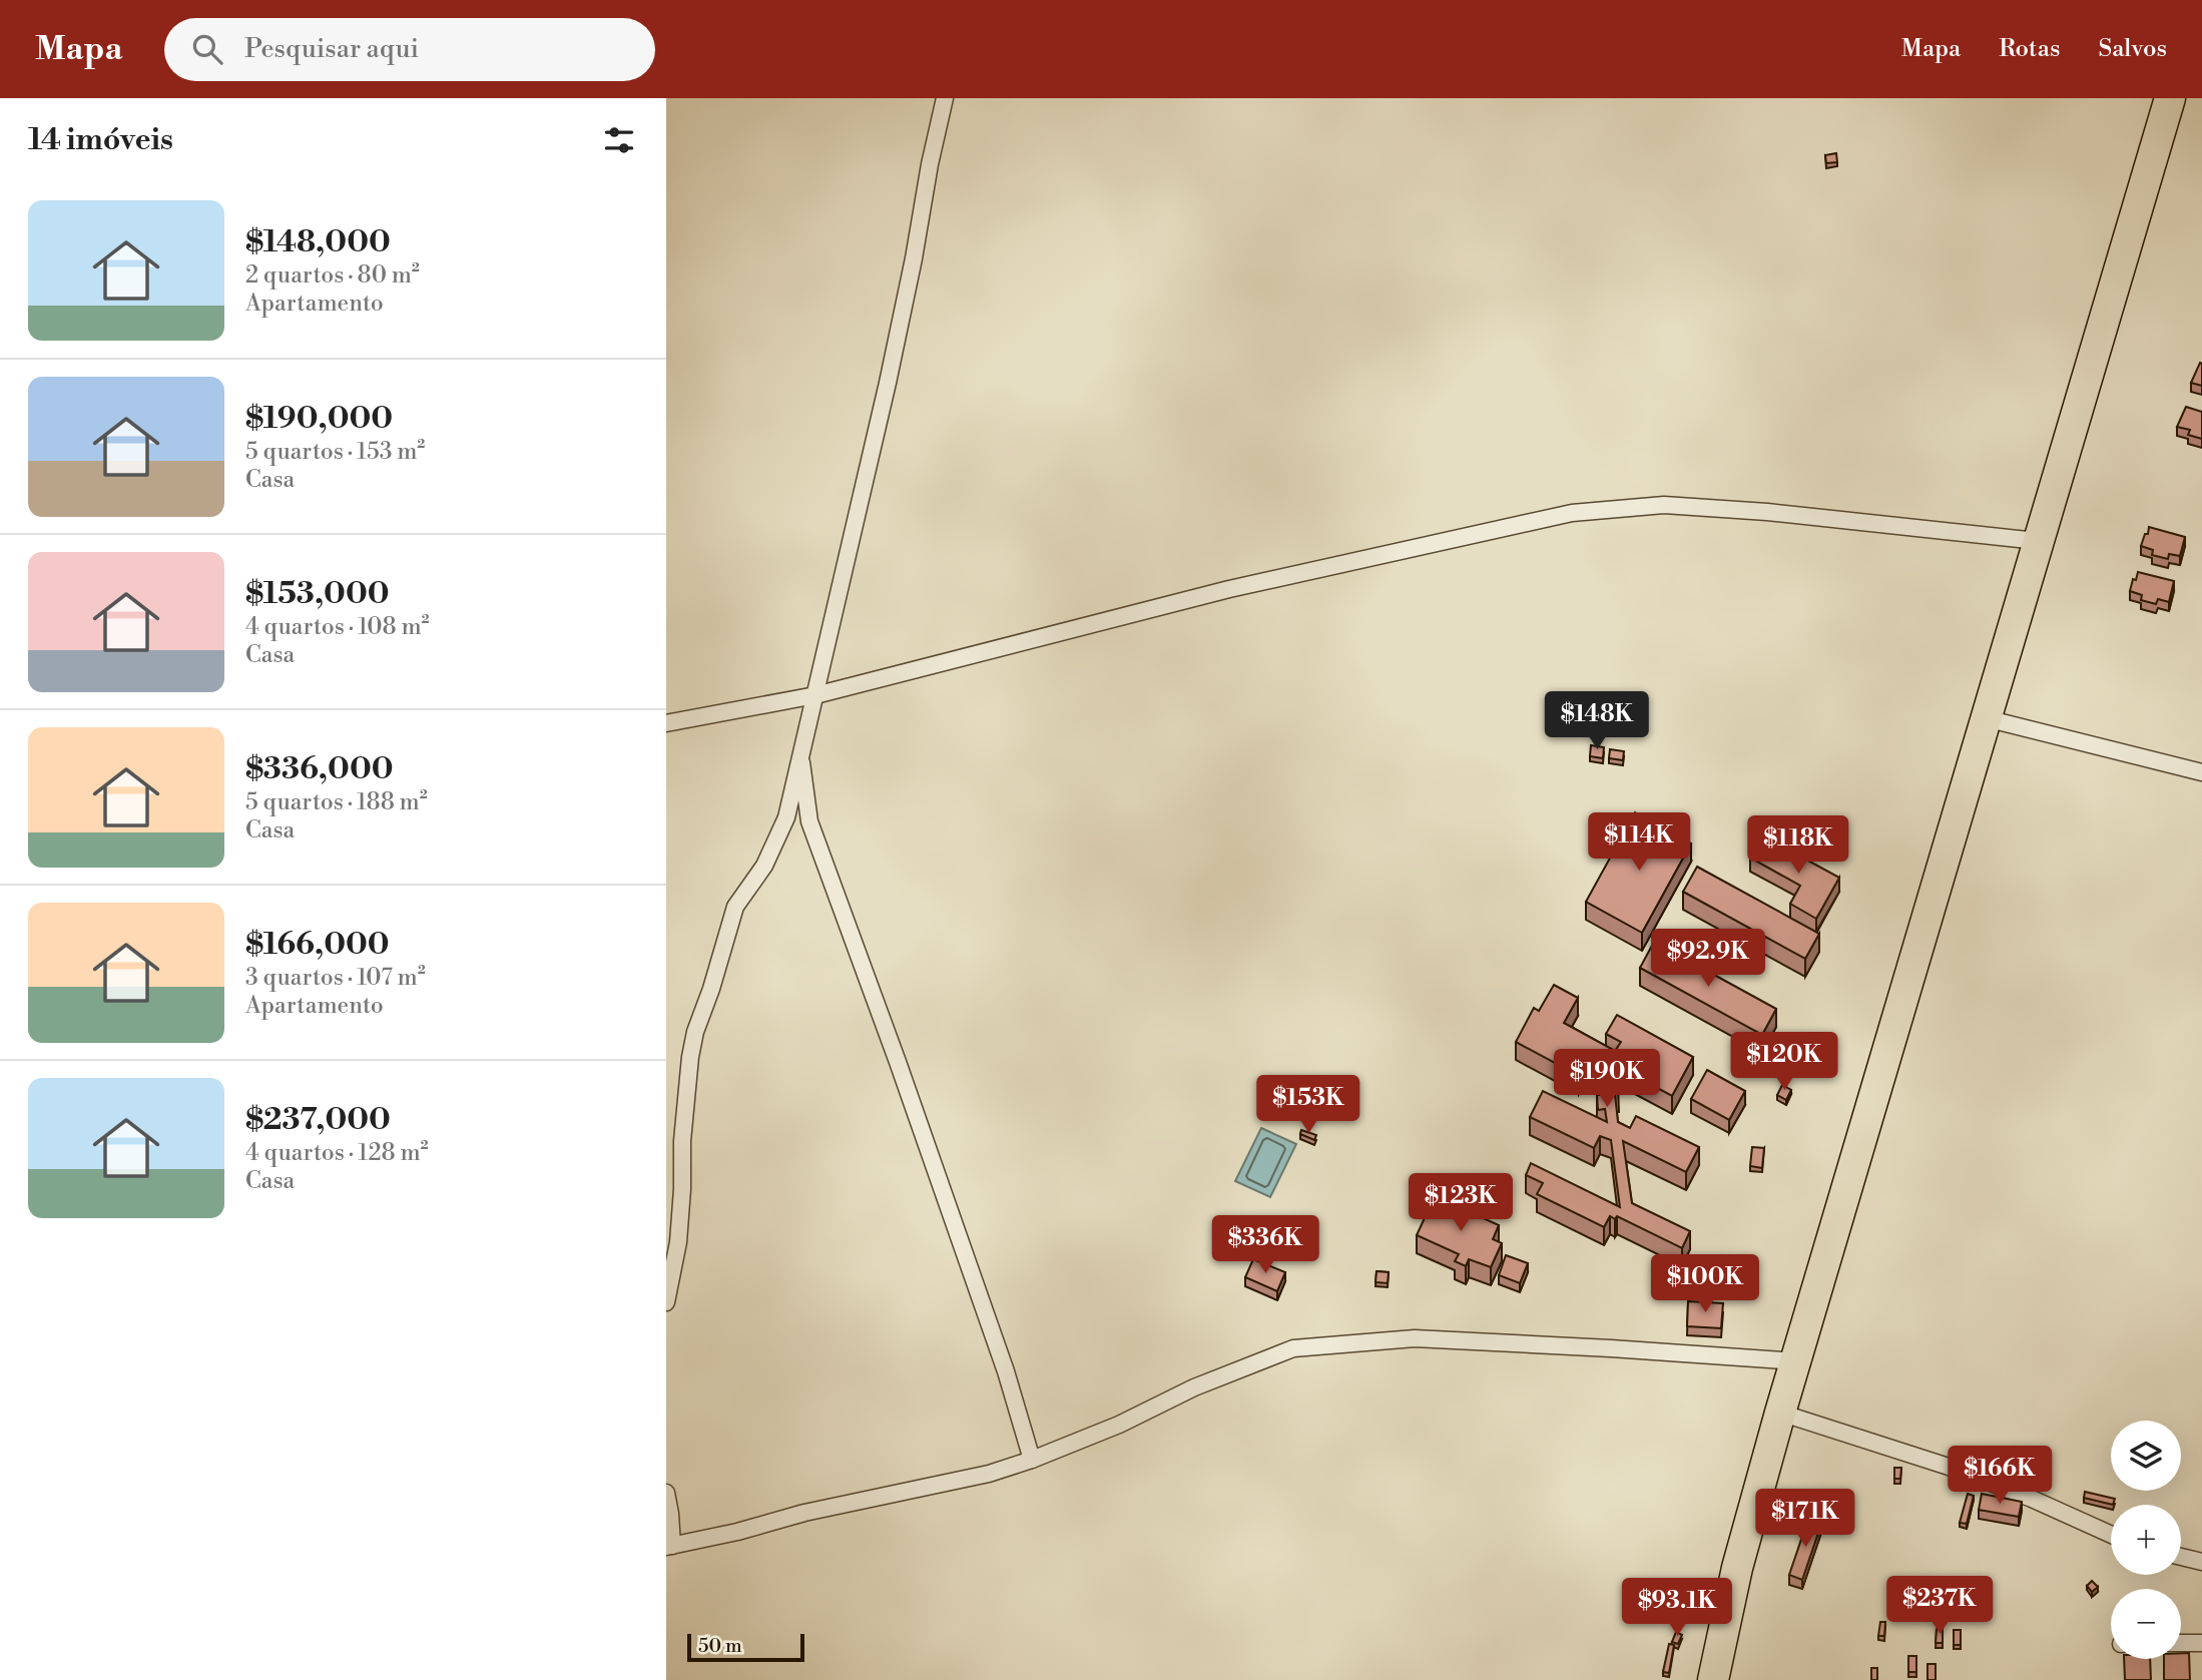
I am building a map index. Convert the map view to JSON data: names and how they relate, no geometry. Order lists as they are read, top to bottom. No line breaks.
{"scale_bar":"50 m","page":{"header":"Mapa","search":"Pesquisar aqui","nav":["Mapa","Rotas","Salvos"],"heading":"14 imóveis","list":[{"name":"$148,000","note":"2 quartos · 80 m² · Apartamento"},{"name":"$190,000","note":"5 quartos · 153 m² · Casa"},{"name":"$153,000","note":"4 quartos · 108 m² · Casa"},{"name":"$336,000","note":"5 quartos · 188 m² · Casa"},{"name":"$166,000","note":"3 quartos · 107 m² · Apartamento"},{"name":"$237,000","note":"4 quartos · 128 m² · Casa"}],"price":["$148K","$114K","$118K","$92.9K","$120K","$190K","$153K","$123K","$336K","$100K","$166K","$171K","$237K","$93.1K"],"map_buttons":["+","−"],"scale":"50 m"}}
